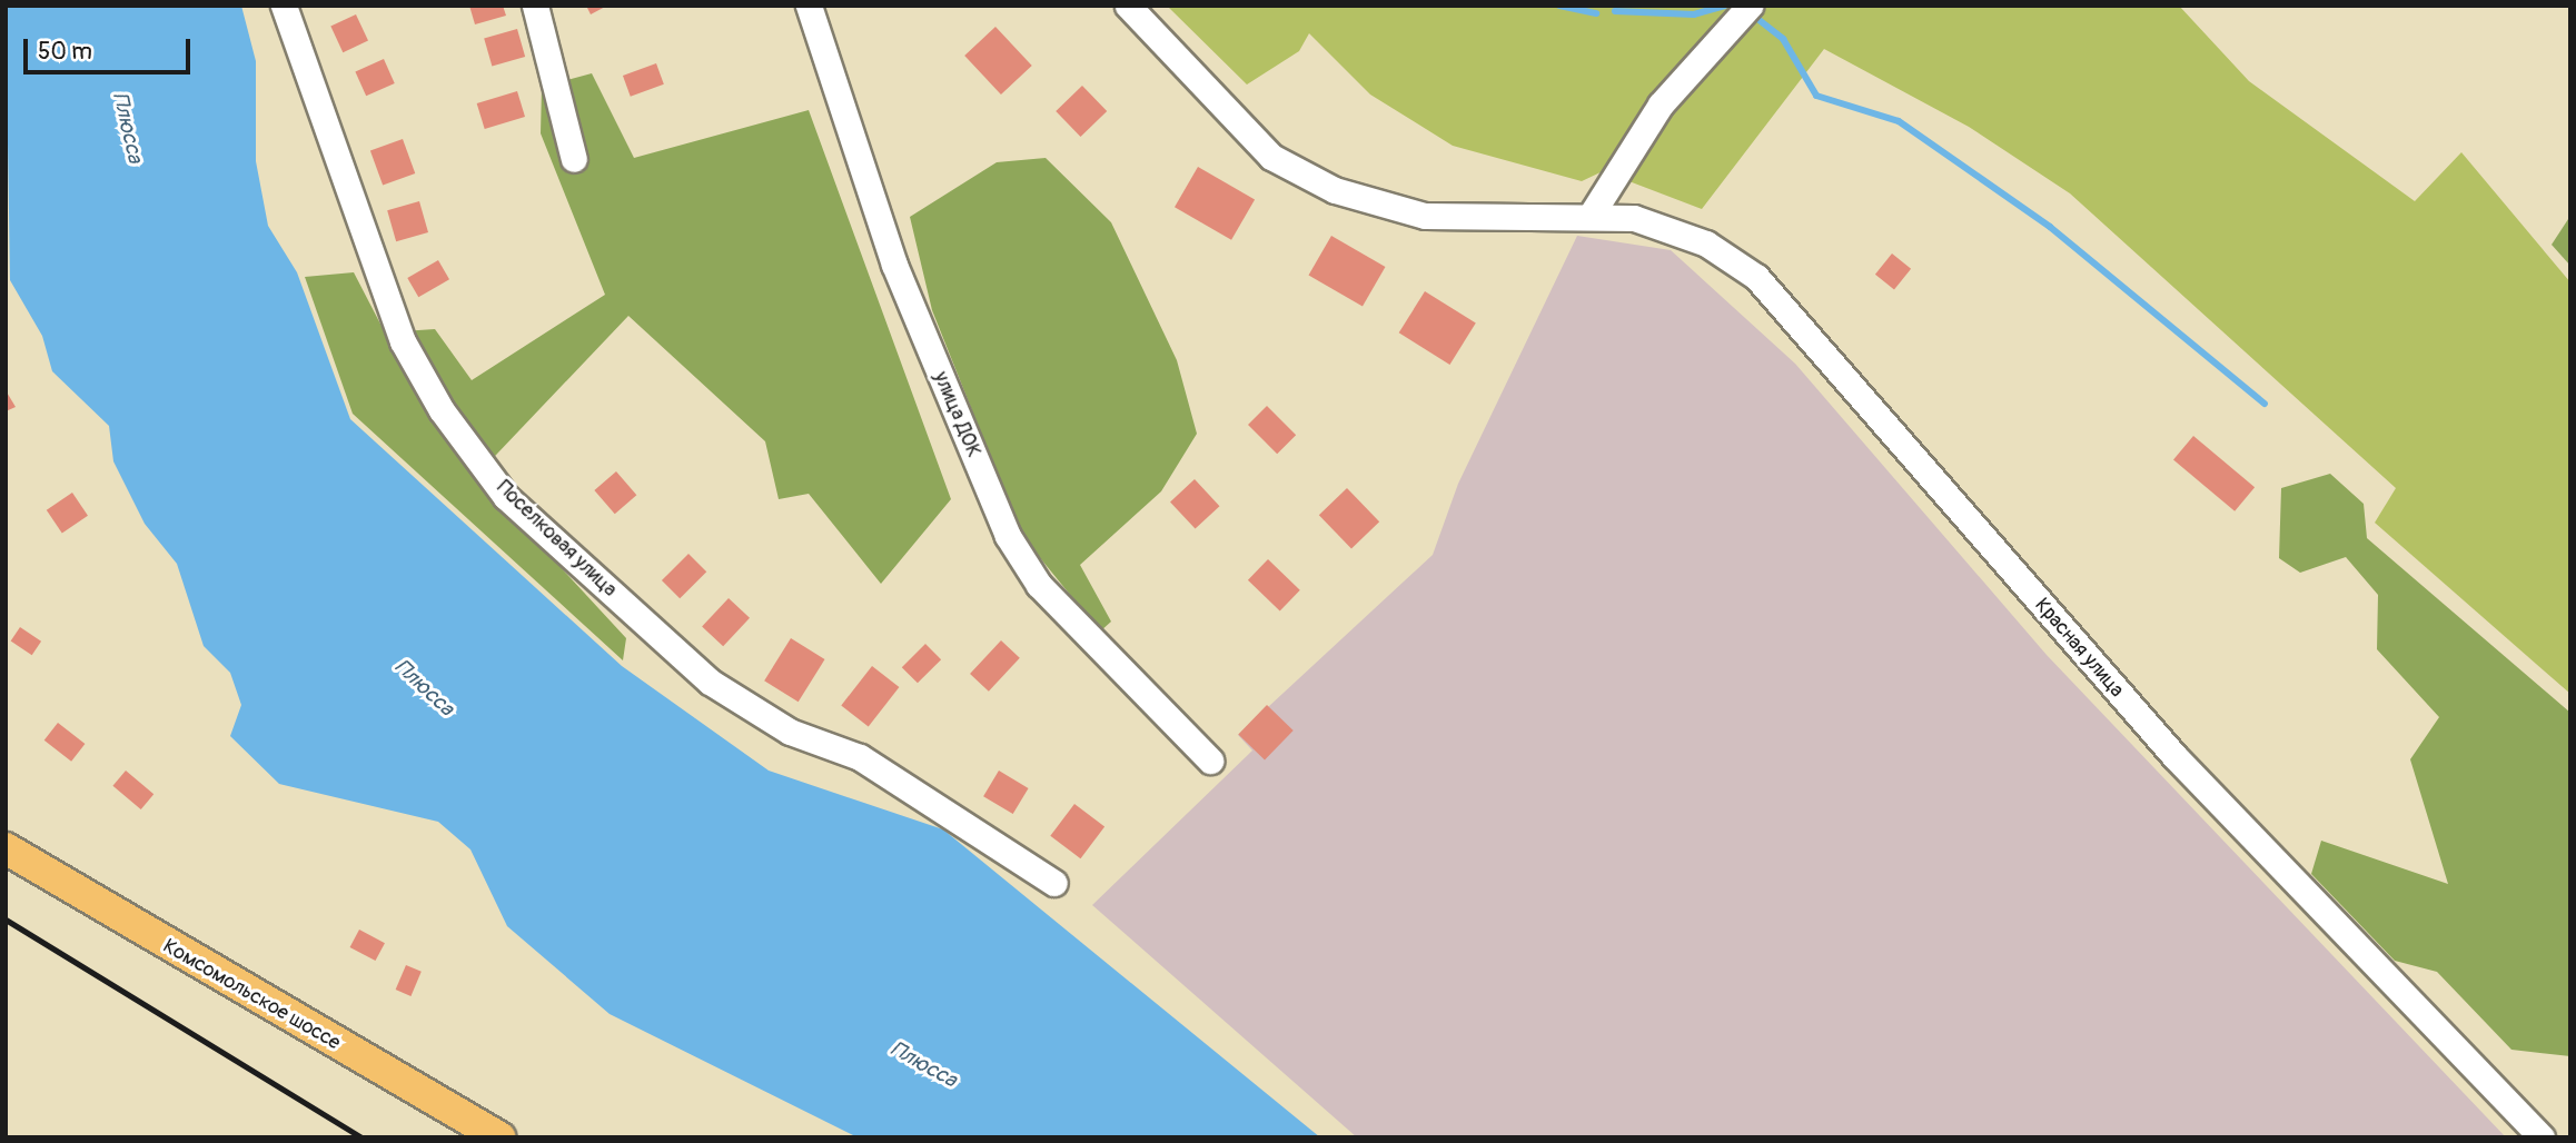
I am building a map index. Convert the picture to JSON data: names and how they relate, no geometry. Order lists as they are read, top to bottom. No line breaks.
{"streets":{"main road":["Комсомольское шоссе"],"street":["улица ДОК","Поселковая улица","Красная улица"]},"water":["Плюсса"],"scale_bar":"50 m"}
